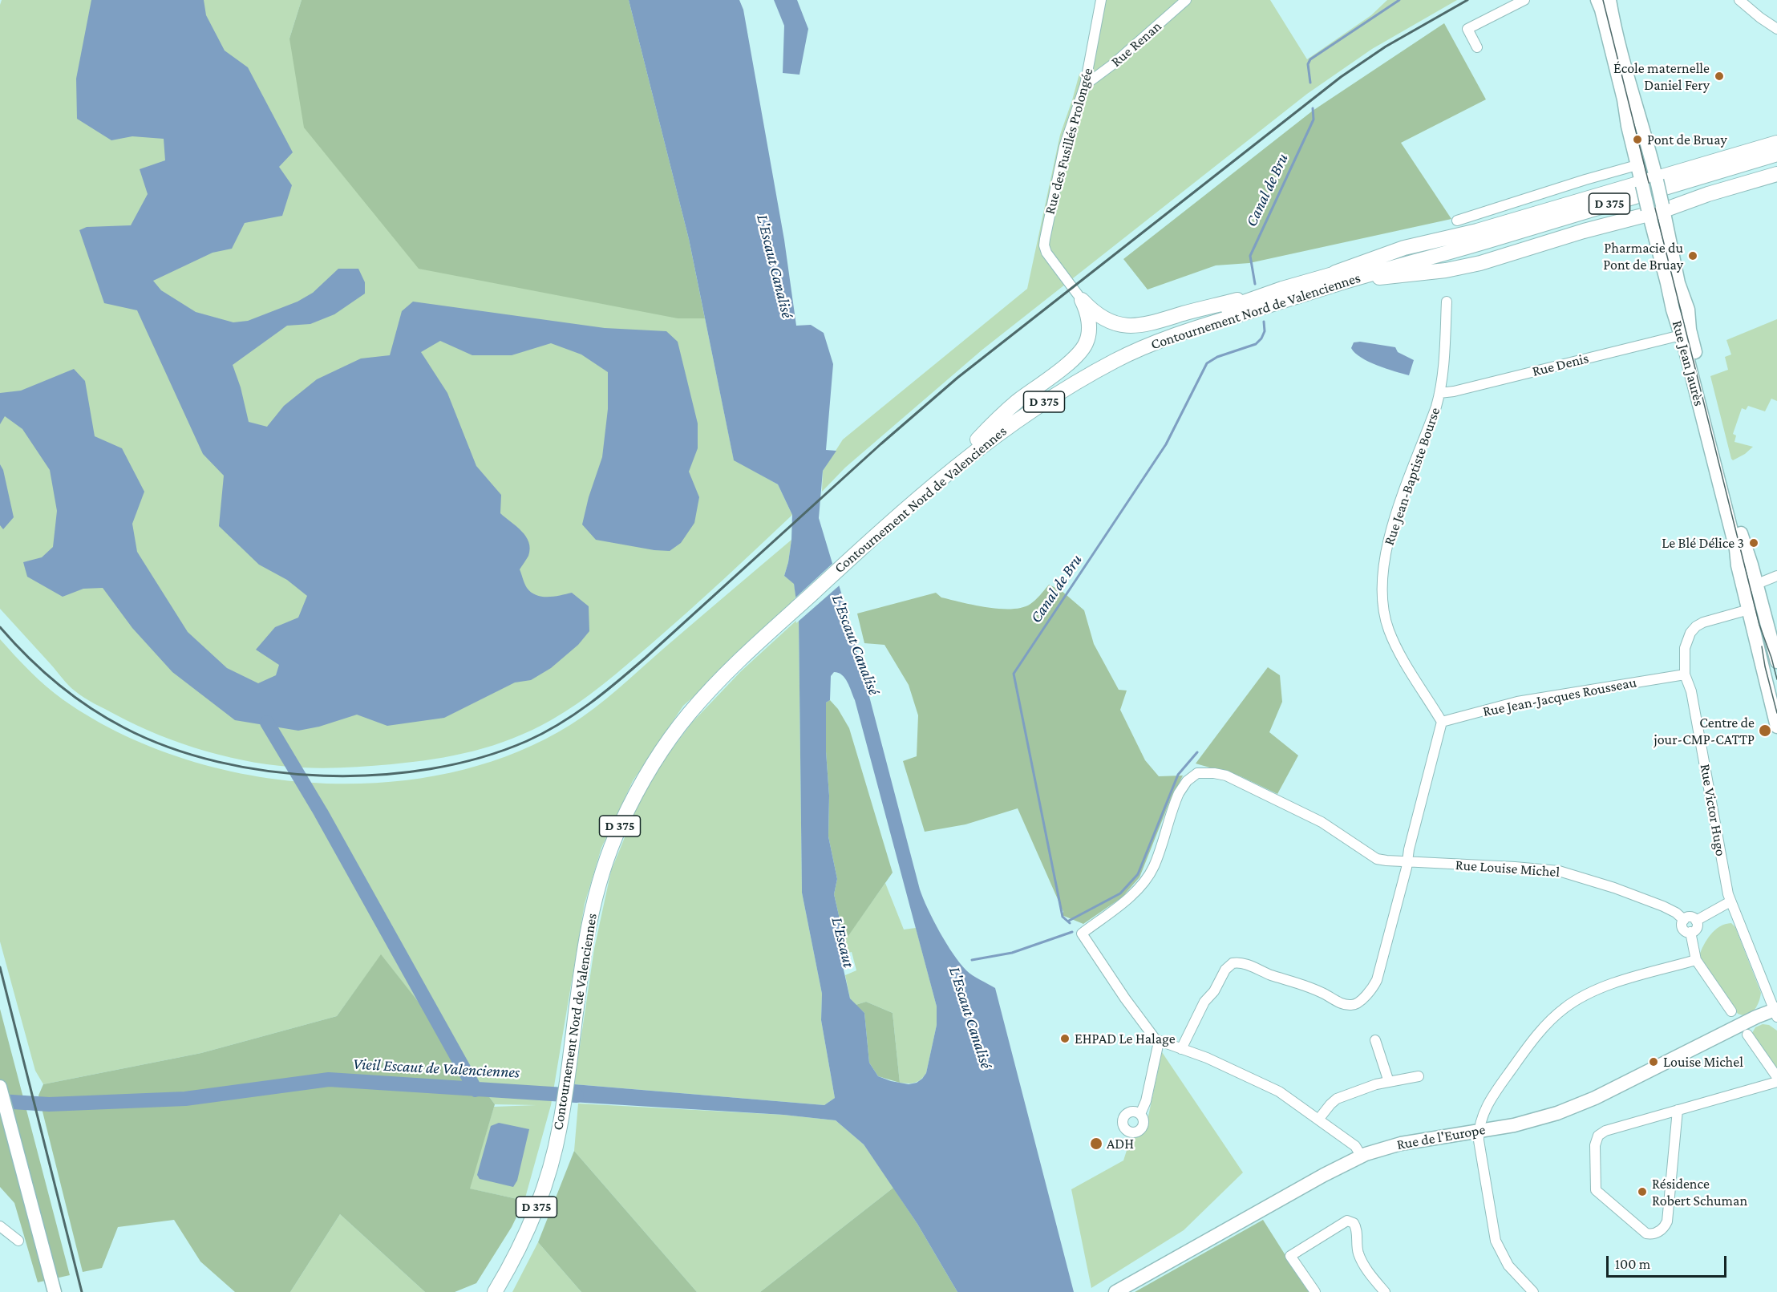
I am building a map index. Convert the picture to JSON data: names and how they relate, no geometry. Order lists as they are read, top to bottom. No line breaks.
{"streets":{"main road":["D 375","Contournement Nord de Valenciennes","Rue Jean Jaurès","Rue de l'Europe"],"street":["Rue Renan","Rue des Fusillés Prolongée","Rue Denis","Rue Jean-Baptiste Bourse","Rue Jean-Jacques Rousseau","Rue Victor Hugo","Rue Louise Michel"]},"crossings":[["Rue Renan","Rue des Fusillés Prolongée"],["Rue Jean Jaurès","Rue Denis"],["Rue Jean Jaurès","Rue Victor Hugo"],["Rue Denis","Rue Jean-Baptiste Bourse"],["Rue Jean-Baptiste Bourse","Rue Jean-Jacques Rousseau"],["Rue Jean-Jacques Rousseau","Rue Victor Hugo"],["Rue Victor Hugo","Rue de l'Europe"]],"water":["Canal de Bru","L'Escaut Canalisé","L'Escaut","Vieil Escaut de Valenciennes"],"places":["École maternelle Daniel Fery","Pont de Bruay","Pharmacie du Pont de Bruay","Le Blé Délice 3","Centre de jour-CMP-CATTP","EHPAD Le Halage","Louise Michel","ADH","Résidence Robert Schuman"],"scale_bar":"100 m"}
